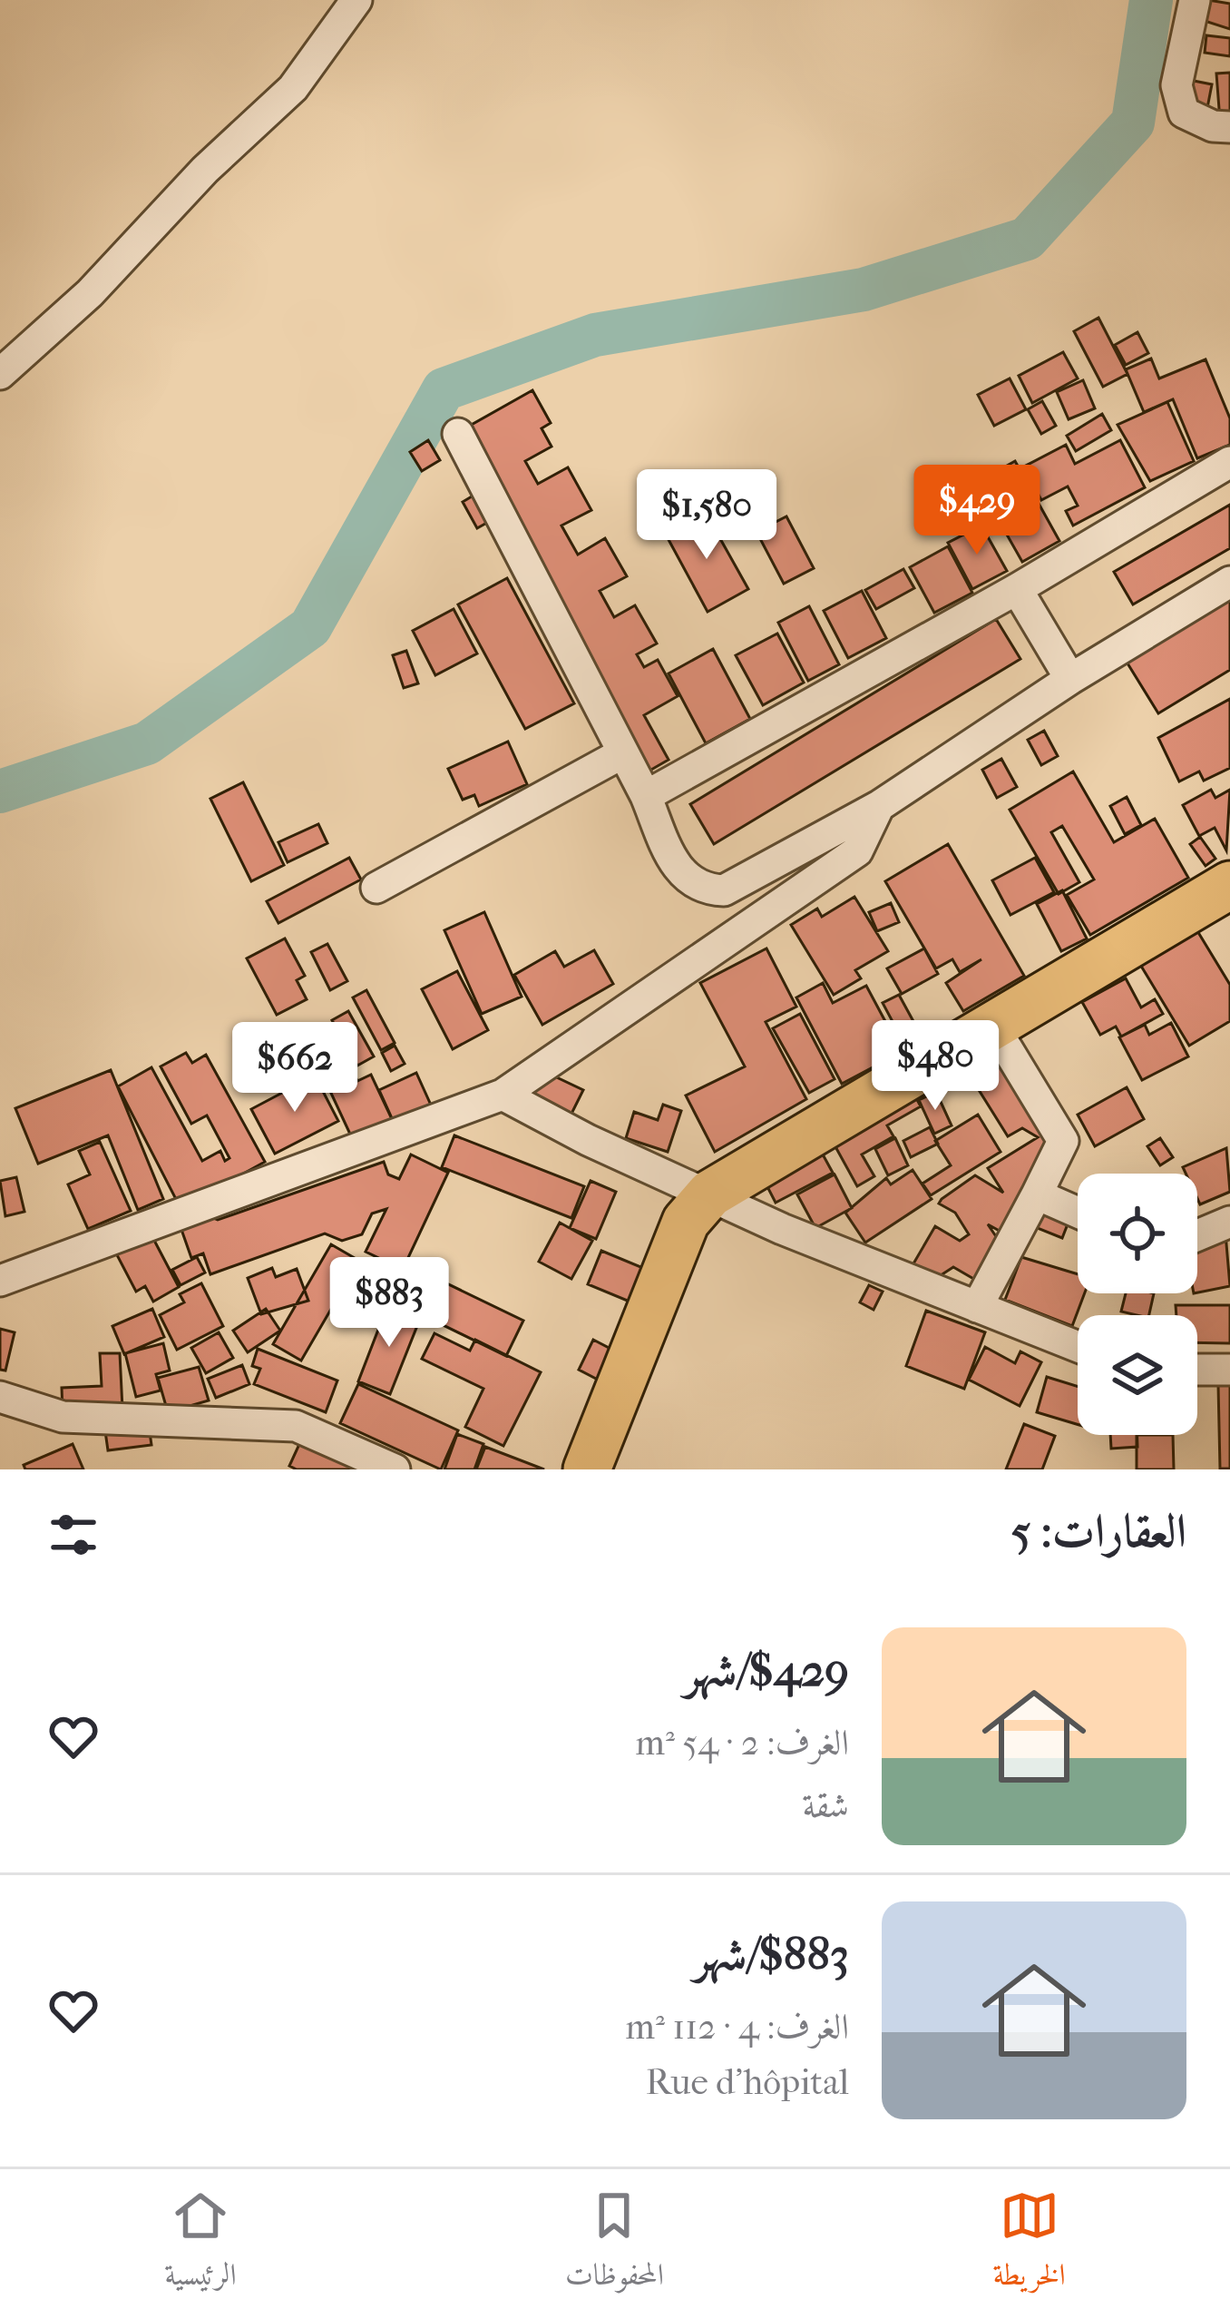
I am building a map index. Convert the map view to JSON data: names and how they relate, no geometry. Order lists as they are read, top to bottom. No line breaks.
{"page":{"price":["$429","$1,580","$480","$662","$883"],"heading":"العقارات: 5","list":[{"name":"$429/شهر","note":"الغرف: 2 · 54 m² · شقة"},{"name":"$883/شهر","note":"الغرف: 4 · 112 m² · Rue d'hôpital"}],"tabs":["الخريطة","المحفوظات","الرئيسية"]}}
